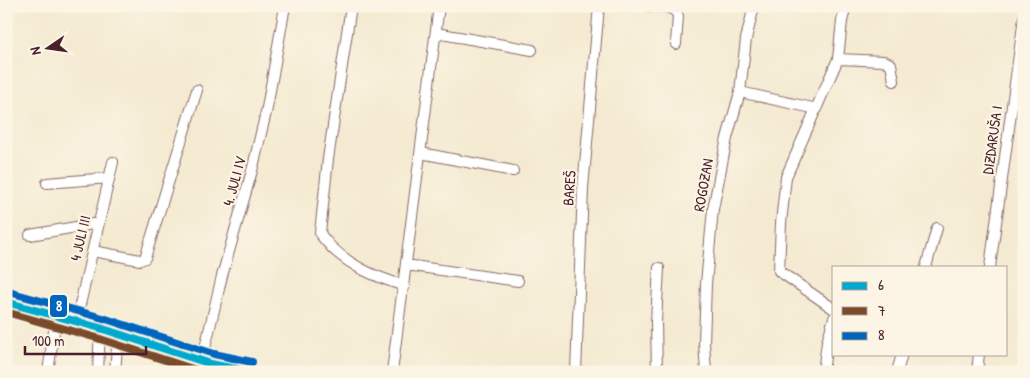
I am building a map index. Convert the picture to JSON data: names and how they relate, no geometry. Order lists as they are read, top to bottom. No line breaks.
{"streets":{"street":["DIZDARUŠA I","4. JULI IV","ROGOZAN","BAREŠ","4 JULI III"]},"lines":["transit line 8","transit line 6","transit line 7"],"legend":["6","7","8"],"scale_bar":"100 m","north":"left"}
